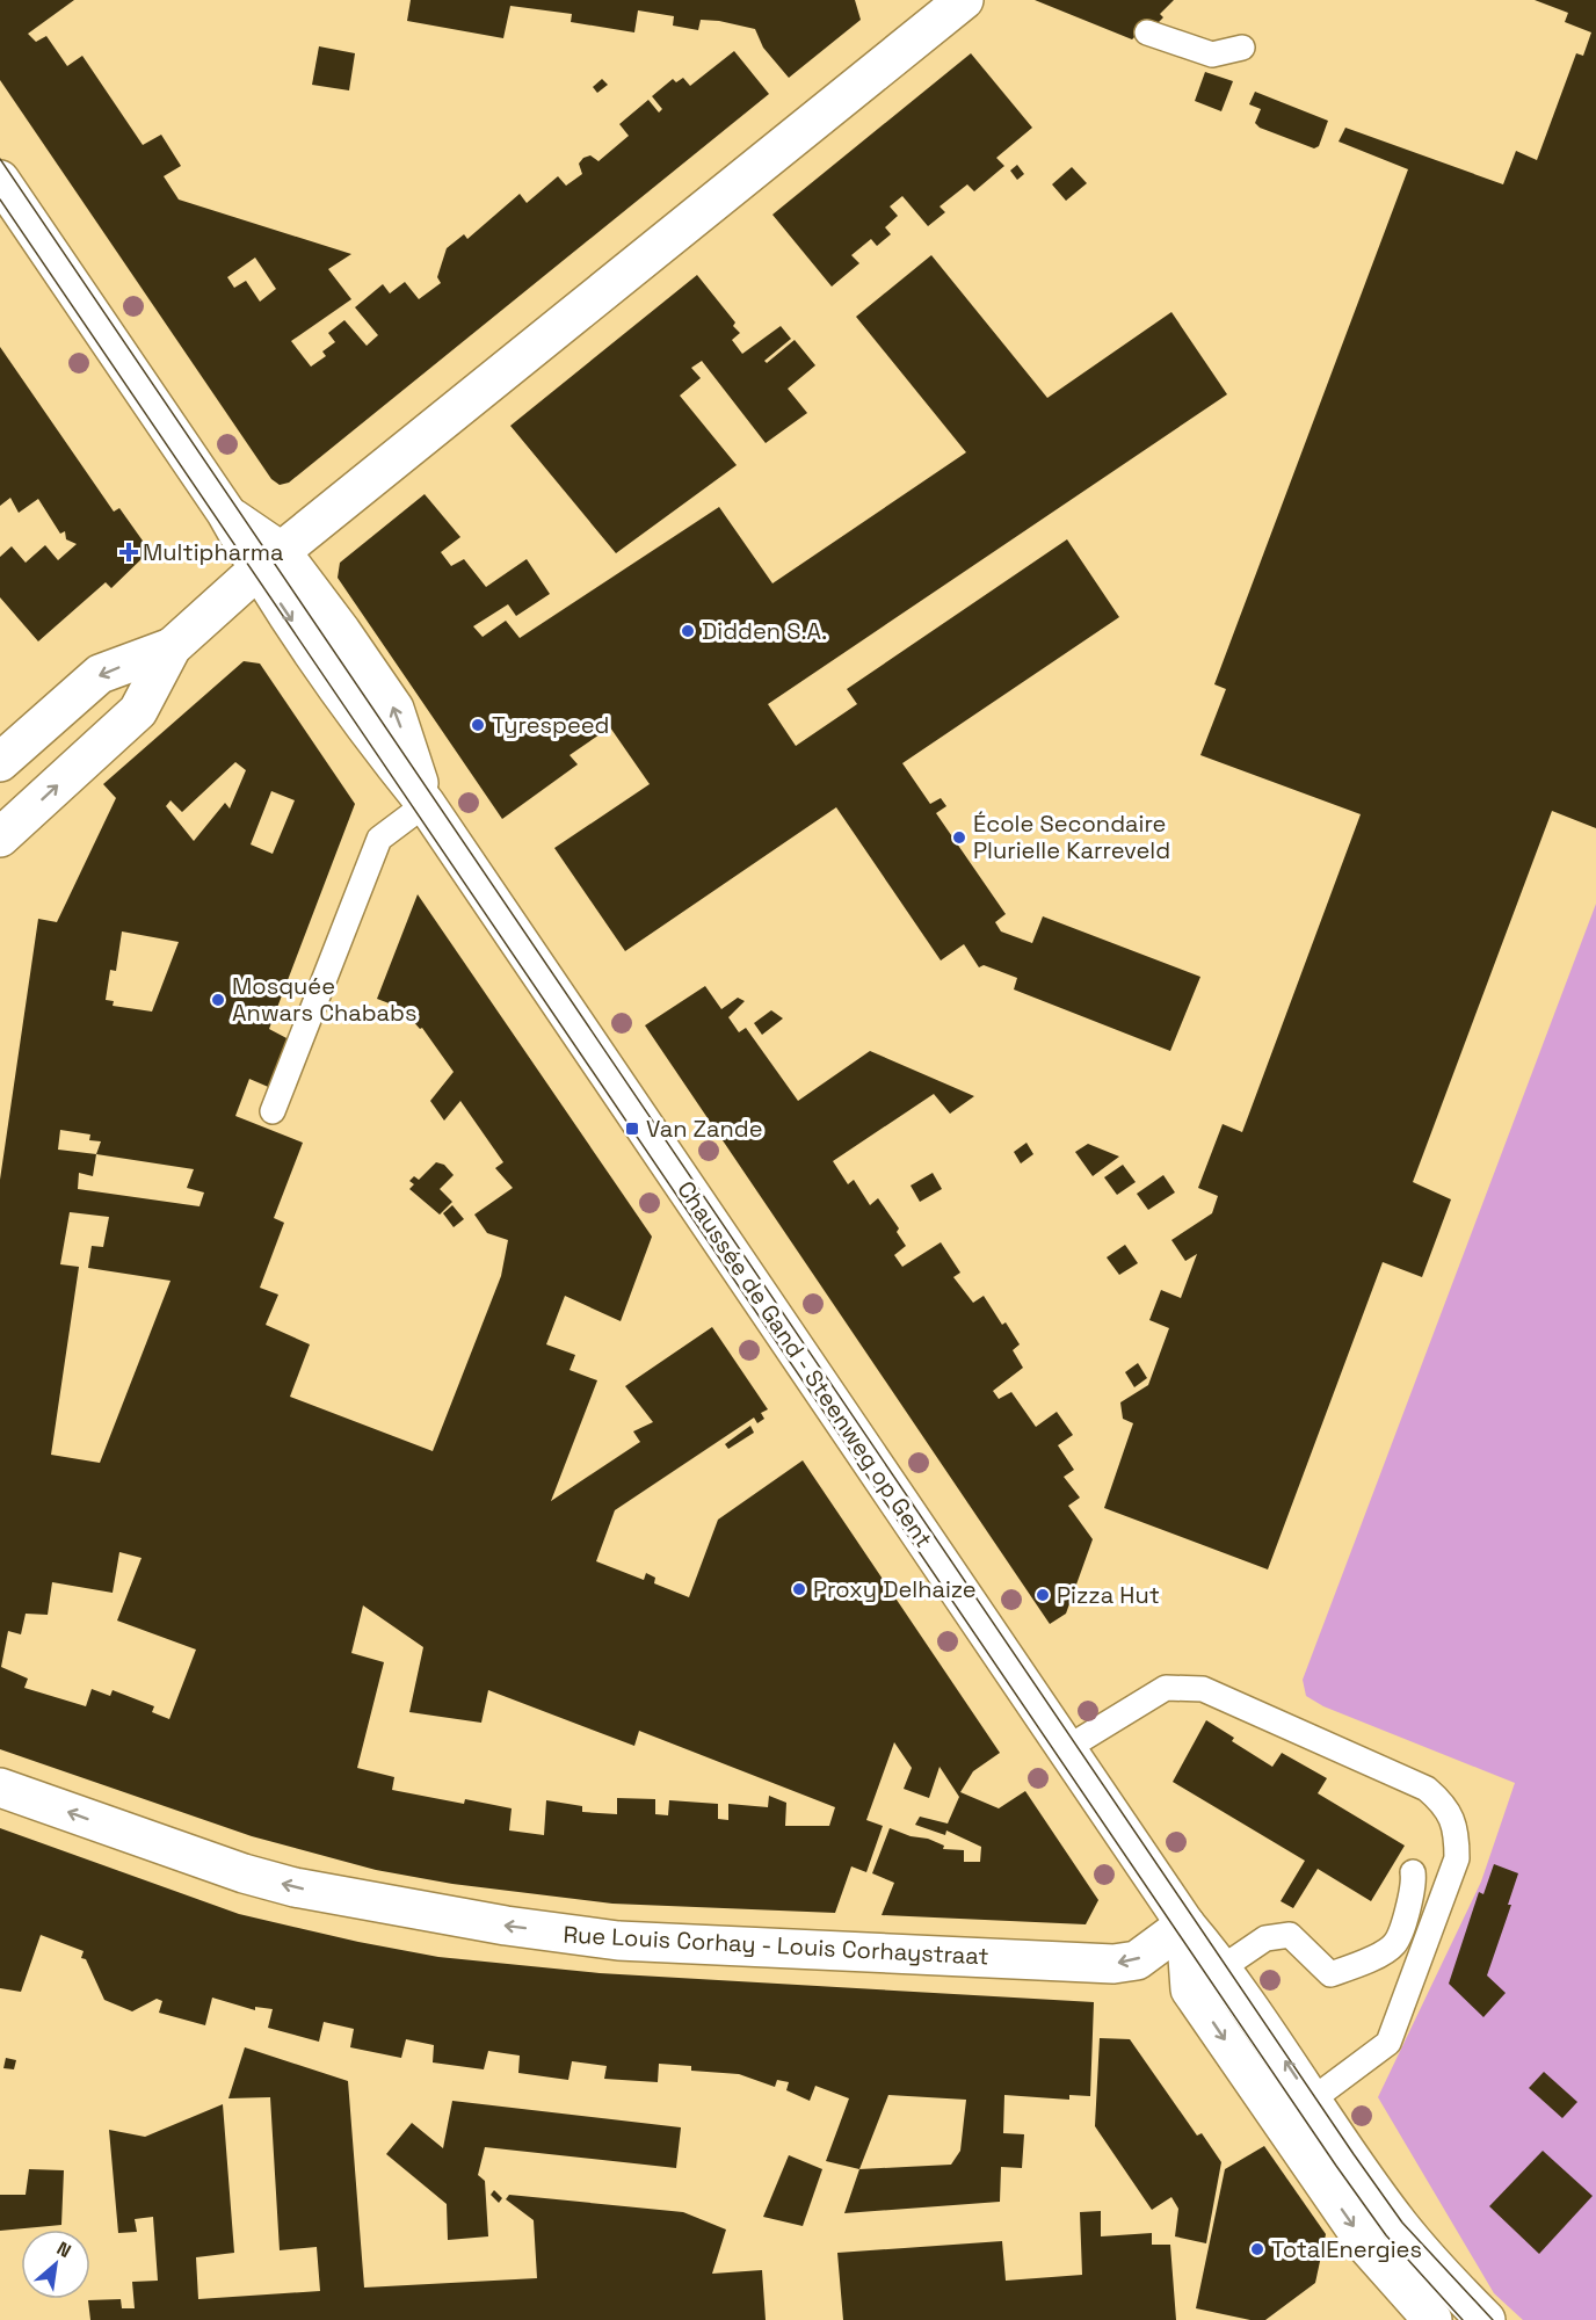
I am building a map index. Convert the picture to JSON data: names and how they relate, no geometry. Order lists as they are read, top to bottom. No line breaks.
{"streets":{"main road":["Chaussée de Gand - Steenweg op Gent","Rue Louis Corhay - Louis Corhaystraat"]},"crossings":[["Chaussée de Gand - Steenweg op Gent","Rue Louis Corhay - Louis Corhaystraat"]],"one_way":["Rue Louis Corhay - Louis Corhaystraat"],"places":{"health":["Multipharma"],"other":["Didden S.A.","Tyrespeed","École Secondaire Plurielle Karreveld","Mosquée Anwars Chababs","Proxy Delhaize","Pizza Hut","TotalEnergies"],"transit":["Van Zande"]},"north":"top right"}
